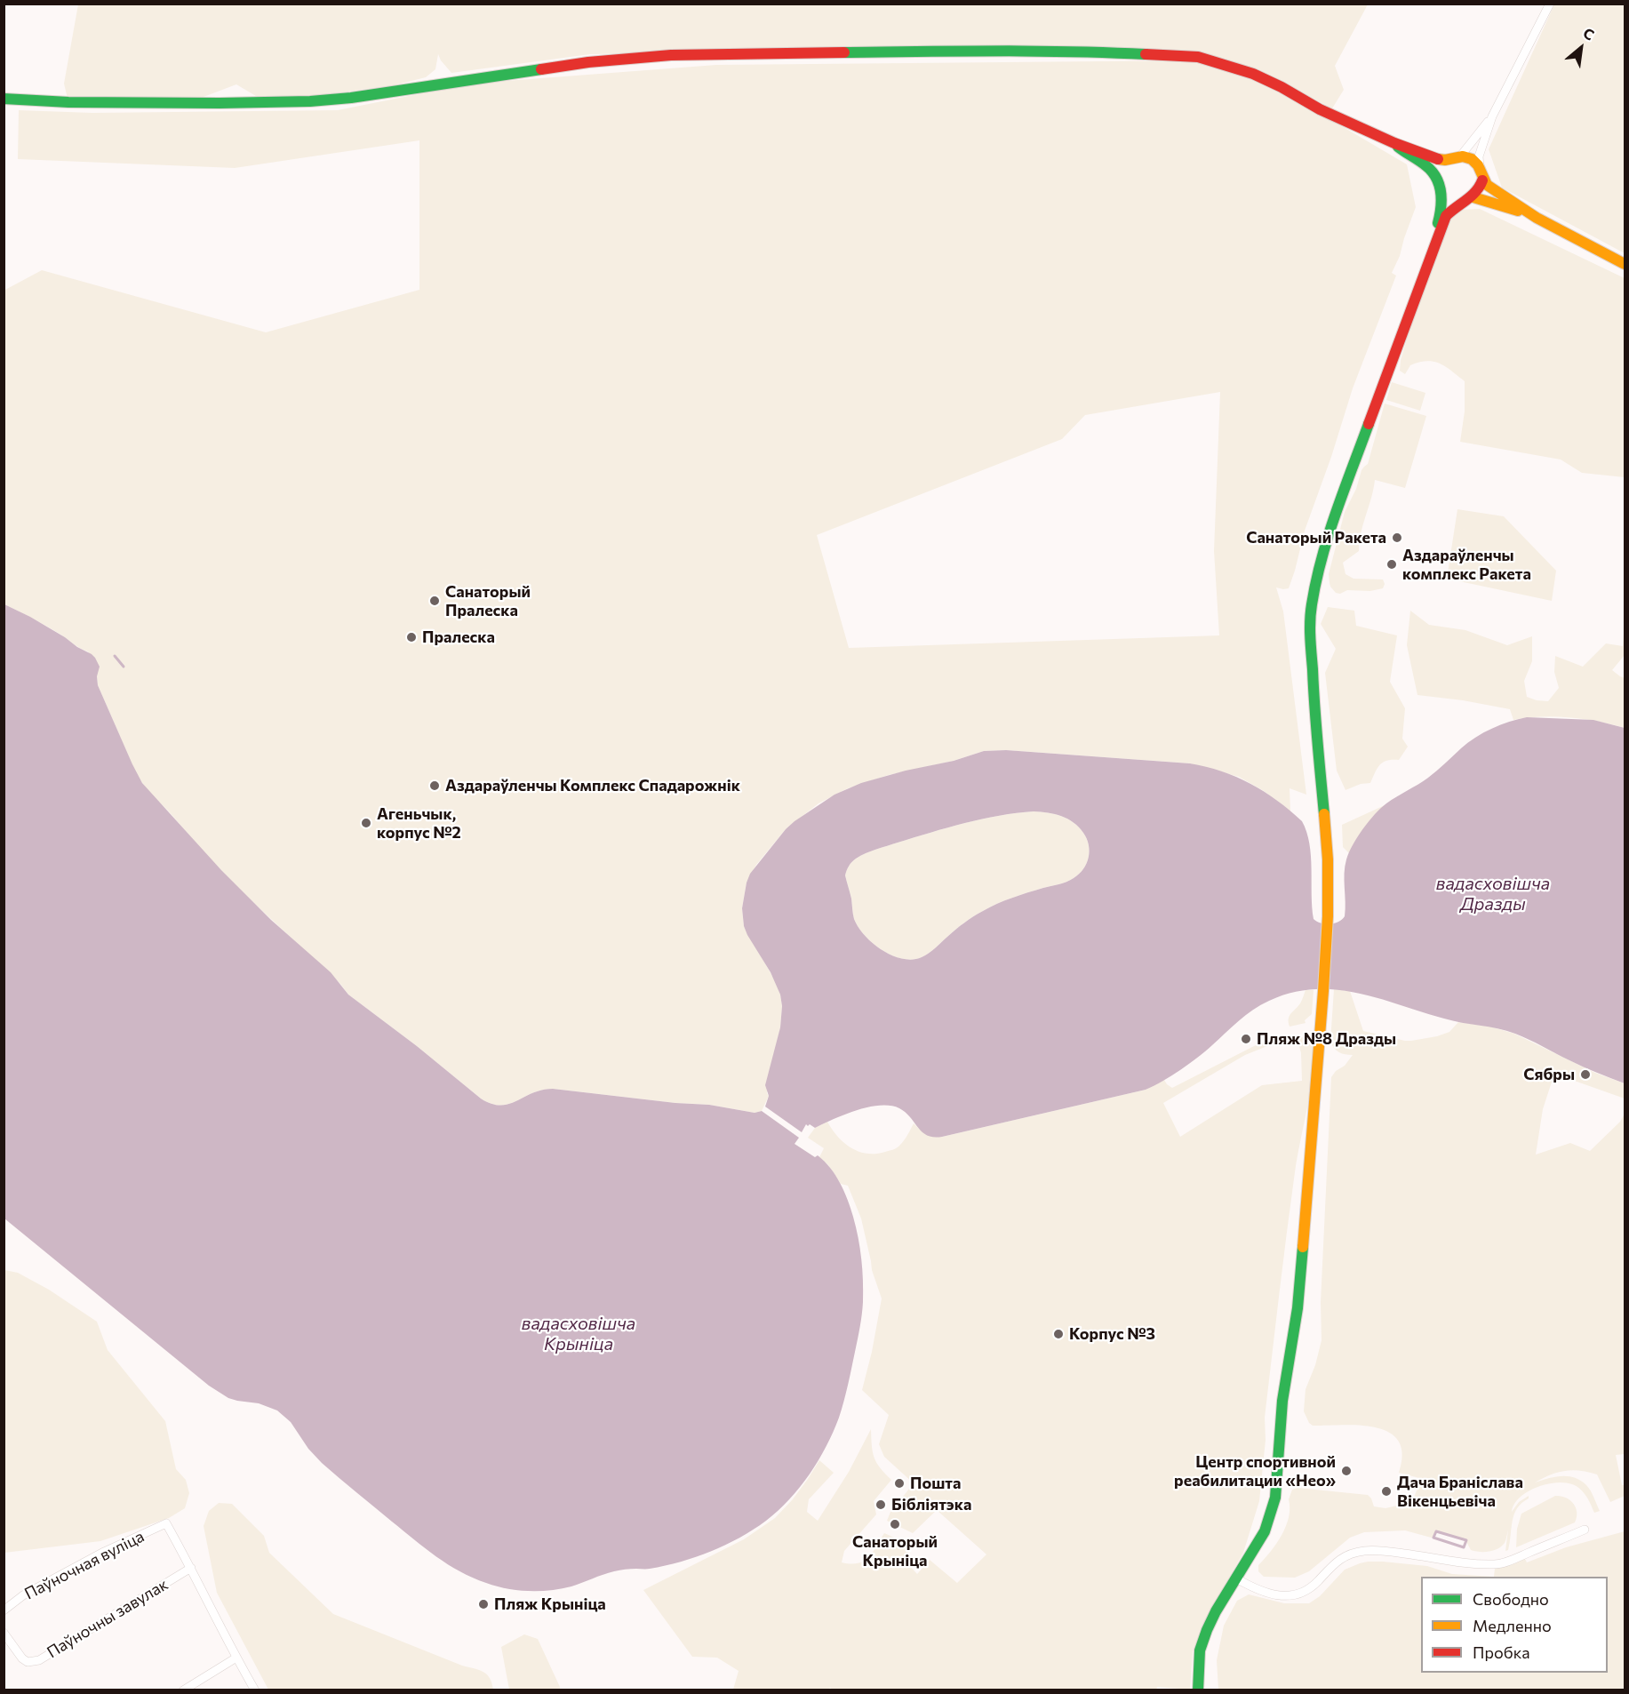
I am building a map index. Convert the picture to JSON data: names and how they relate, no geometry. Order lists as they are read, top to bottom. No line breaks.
{"streets":{"street":["Паўночная вуліца","Паўночны завулак"]},"crossings":[["Паўночная вуліца","Паўночны завулак"]],"water":["вадасховішча Дразды","вадасховішча Крыніца"],"places":["Санаторый Ракета","Аздараўленчы комплекс Ракета","Санаторый Пралеска","Пралеска","Аздараўленчы Комплекс Спадарожнік","Агеньчык, корпус №2","Пляж №8 Дразды","Сябры","Корпус №3","Центр спортивной реабилитации «Нео»","Пошта","Дача Браніслава Вікенцьевіча","Бібліятэка","Санаторый Крыніца","Пляж Крыніца"],"legend":["Свободно","Медленно","Пробка"],"north":"top right"}
